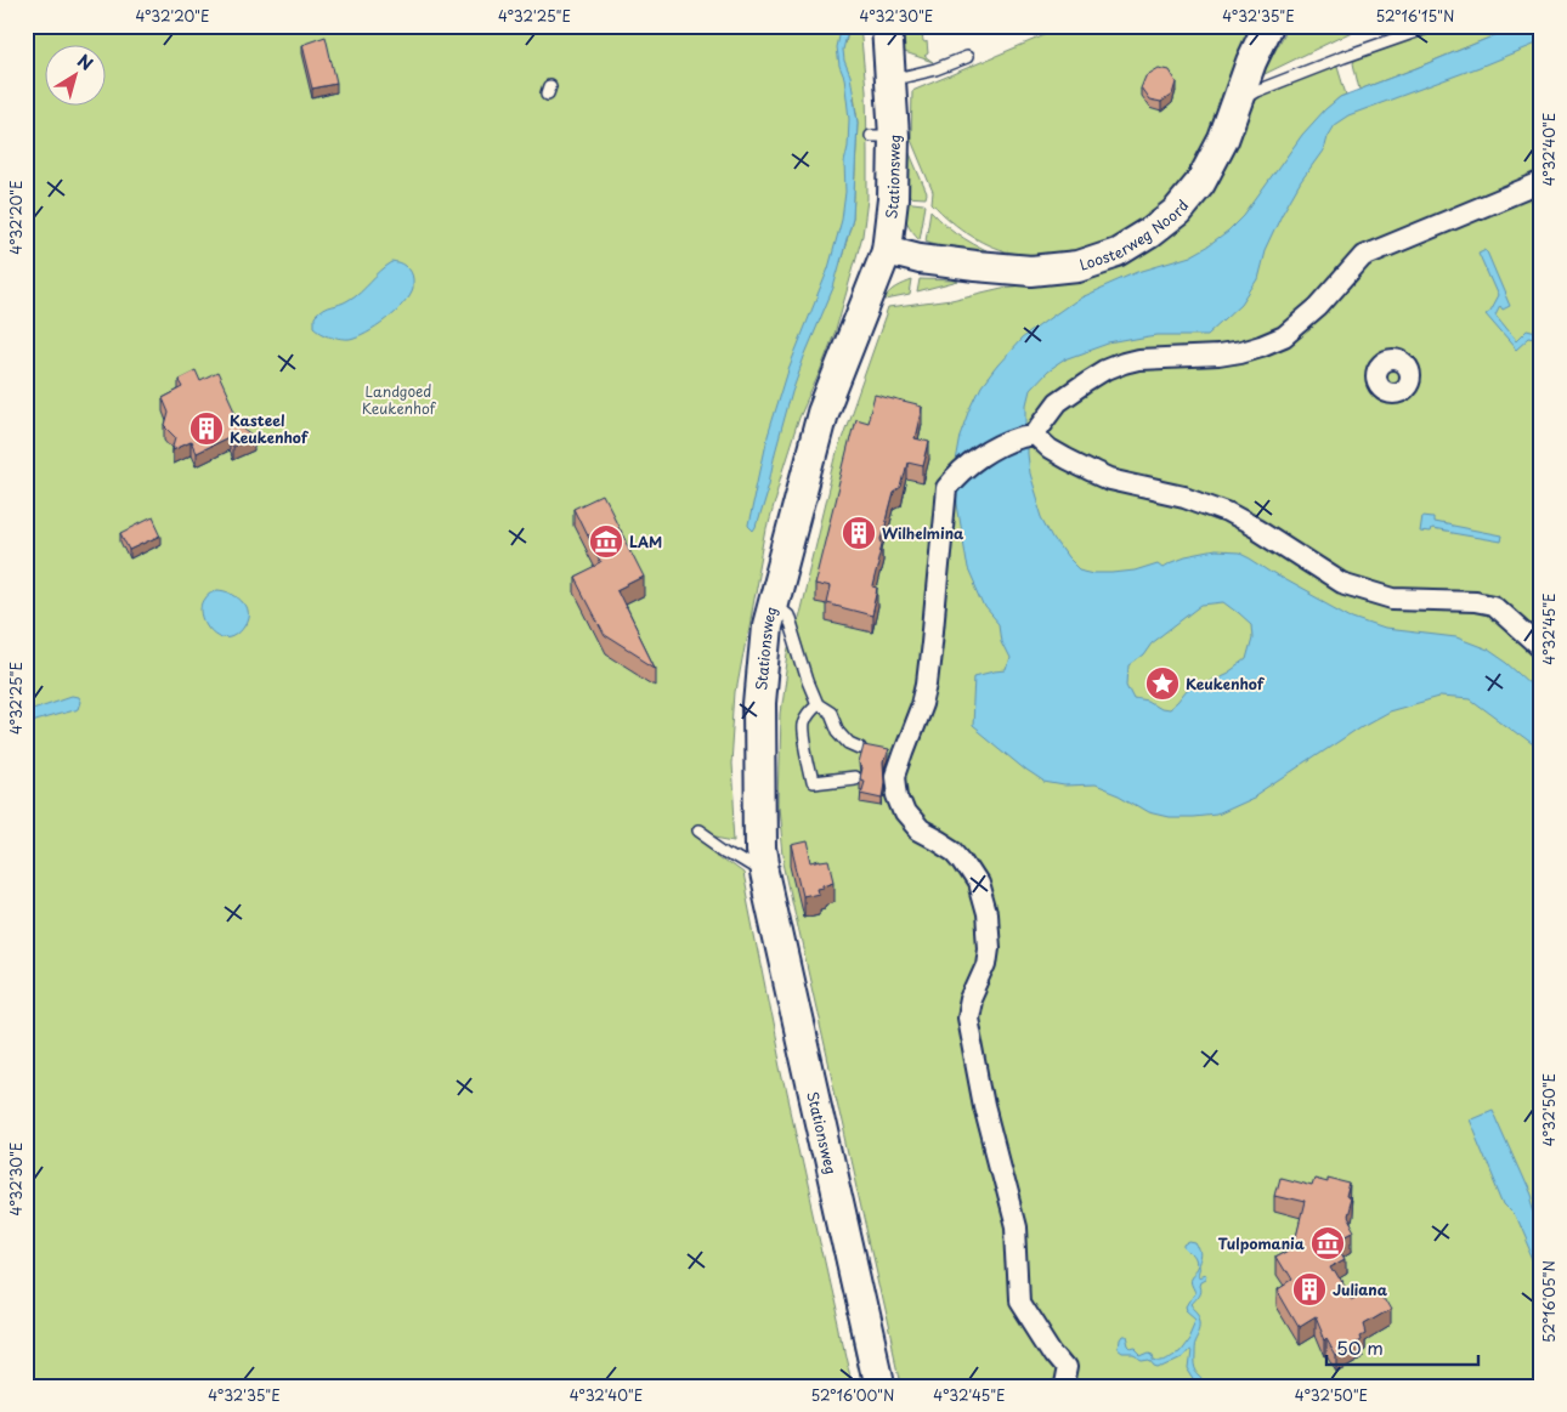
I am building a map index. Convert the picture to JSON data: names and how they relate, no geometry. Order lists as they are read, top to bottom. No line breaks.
{"streets":{"main road":["Stationsweg","Loosterweg Noord"]},"crossings":[["Stationsweg","Loosterweg Noord"]],"parks":["Landgoed Keukenhof"],"places":{"building":["Kasteel Keukenhof","Wilhelmina","Juliana"],"museum":["LAM","Tulpomania"],"place":["Keukenhof"]},"scale_bar":"50 m","north":"top right","coordinates":["4°32'20\"E","4°32'25\"E","4°32'30\"E","4°32'35\"E","52°16'15\"N","4°32'40\"E","4°32'45\"E","4°32'50\"E","52°16'05\"N","52°16'00\"N"]}
